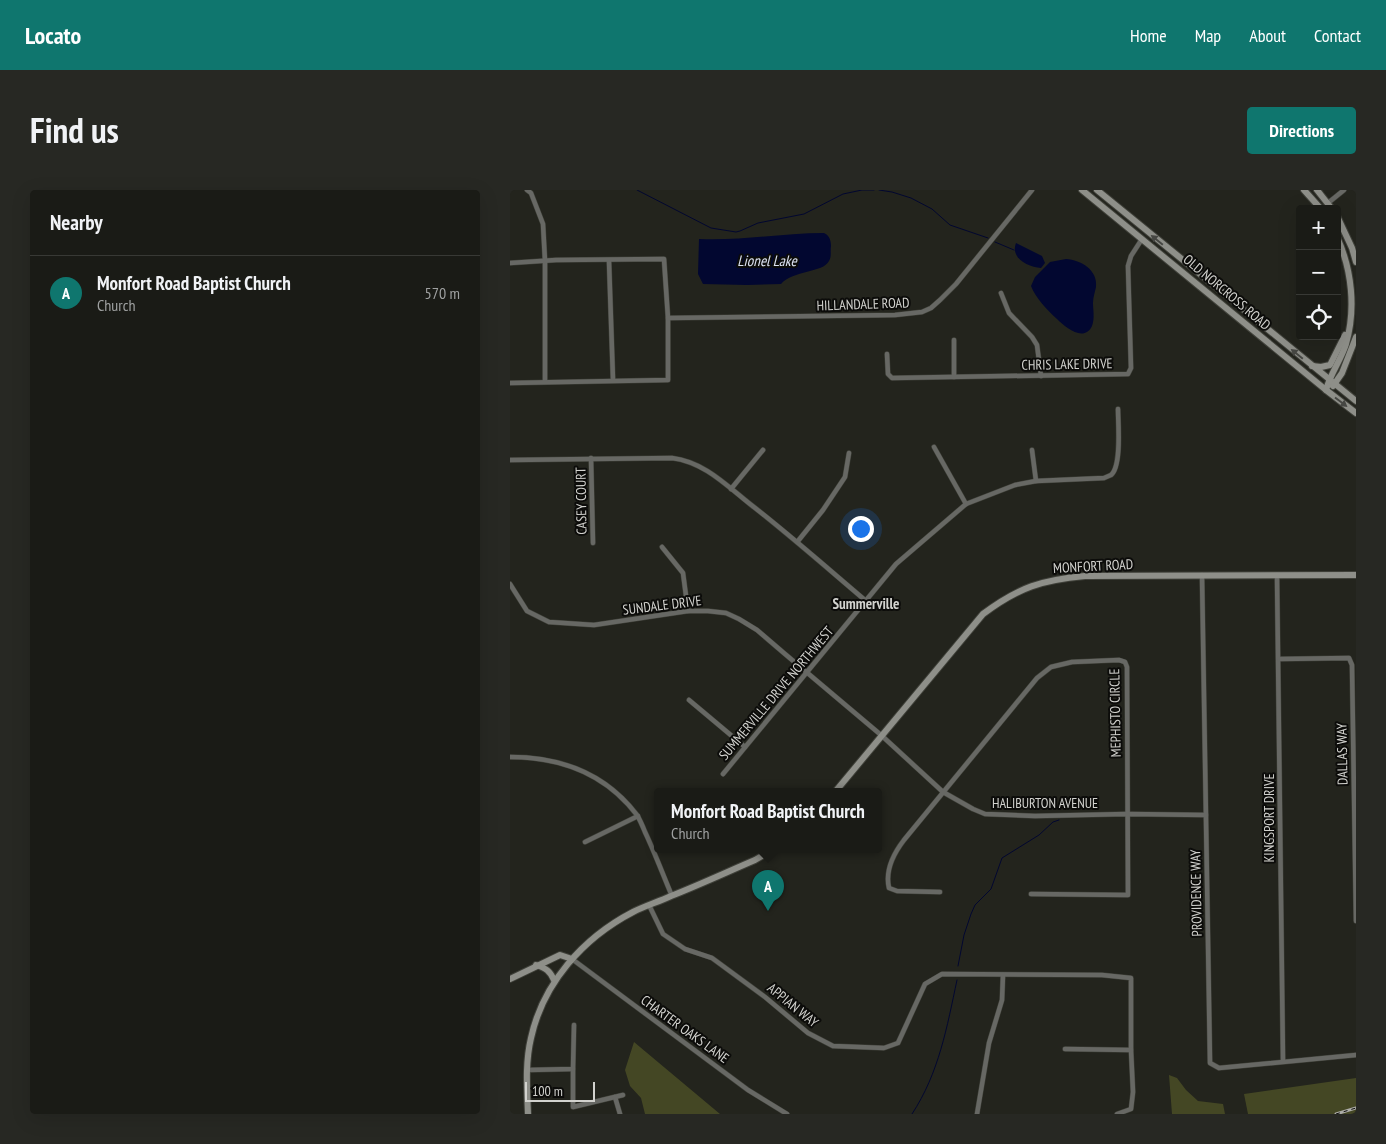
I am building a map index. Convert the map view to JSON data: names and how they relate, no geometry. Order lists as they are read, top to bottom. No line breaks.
{"streets":{"street":["OLD NORCROSS ROAD","HILLANDALE ROAD","CHRIS LAKE DRIVE","CASEY COURT","MONFORT ROAD","SUNDALE DRIVE","SUMMERVILLE DRIVE NORTHWEST","MEPHISTO CIRCLE","DALLAS WAY","HALIBURTON AVENUE","KINGSPORT DRIVE","PROVIDENCE WAY","APPIAN WAY","CHARTER OAKS LANE"]},"crossings":[["OLD NORCROSS ROAD","CHRIS LAKE DRIVE"],["MONFORT ROAD","SUNDALE DRIVE"],["MONFORT ROAD","HALIBURTON AVENUE"],["MONFORT ROAD","KINGSPORT DRIVE"],["MONFORT ROAD","PROVIDENCE WAY"],["SUNDALE DRIVE","SUMMERVILLE DRIVE NORTHWEST"],["SUNDALE DRIVE","HALIBURTON AVENUE"],["MEPHISTO CIRCLE","HALIBURTON AVENUE"],["DALLAS WAY","KINGSPORT DRIVE"],["HALIBURTON AVENUE","PROVIDENCE WAY"],["KINGSPORT DRIVE","PROVIDENCE WAY"]],"districts":["Summerville"],"water":["Lionel Lake"],"scale_bar":"100 m","page":{"header":"Locato","nav":["Home","Map","About","Contact"],"title":"Find us","buttons":"Directions","heading":"Nearby","map_buttons":["+","−"],"list":[{"mark":"A","name":"Monfort Road Baptist Church","note":"Church","value":"570 m"}],"popup":["Monfort Road Baptist Church","Church"],"pins":"A","scale":"100 m"}}
